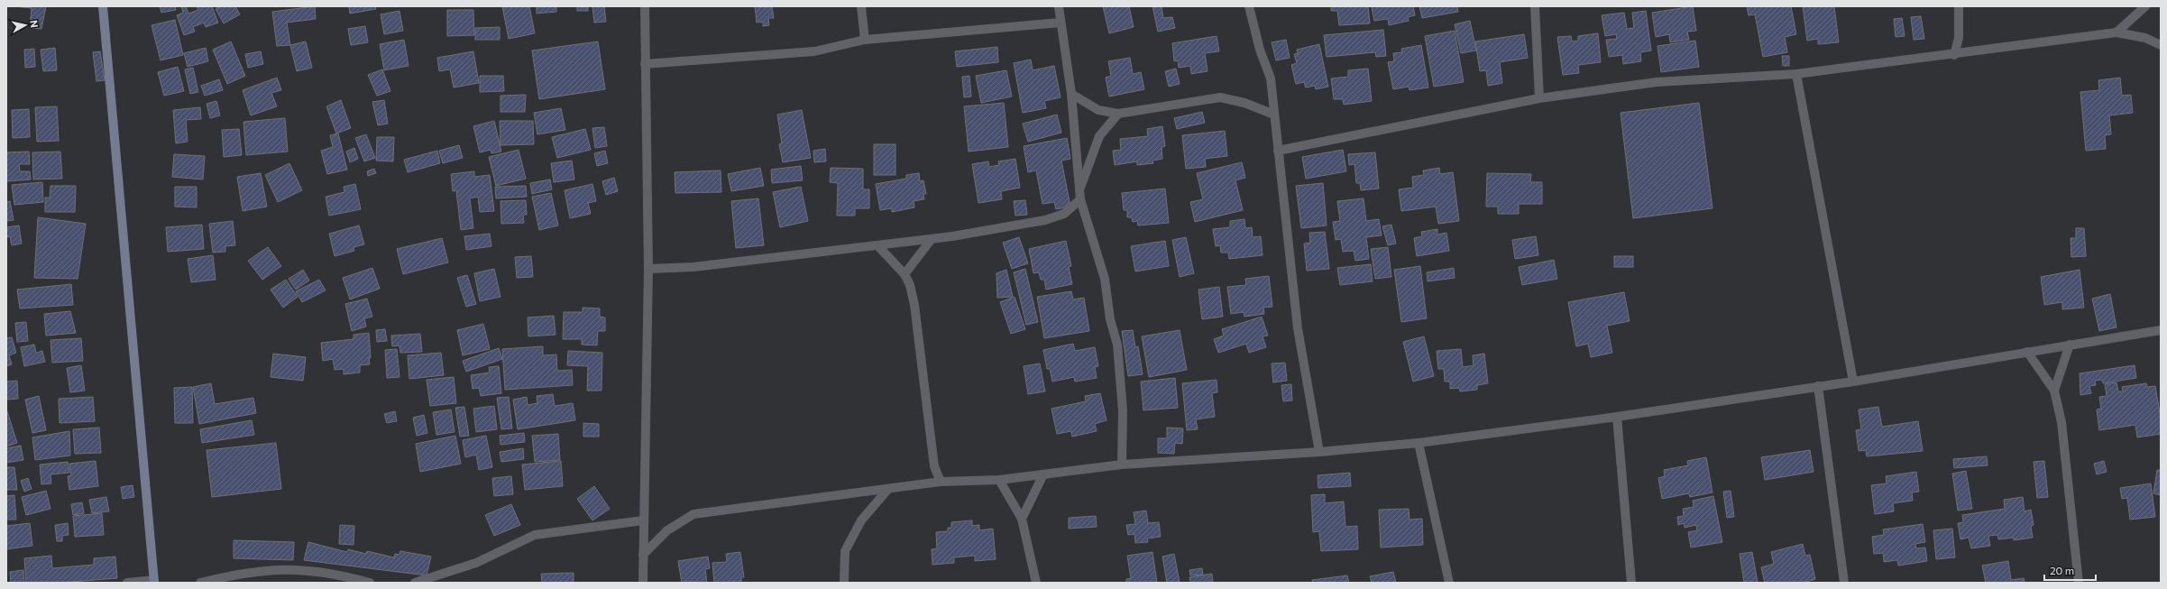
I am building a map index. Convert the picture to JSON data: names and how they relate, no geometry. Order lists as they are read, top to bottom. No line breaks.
{"scale_bar":"20 m","north":"right"}
